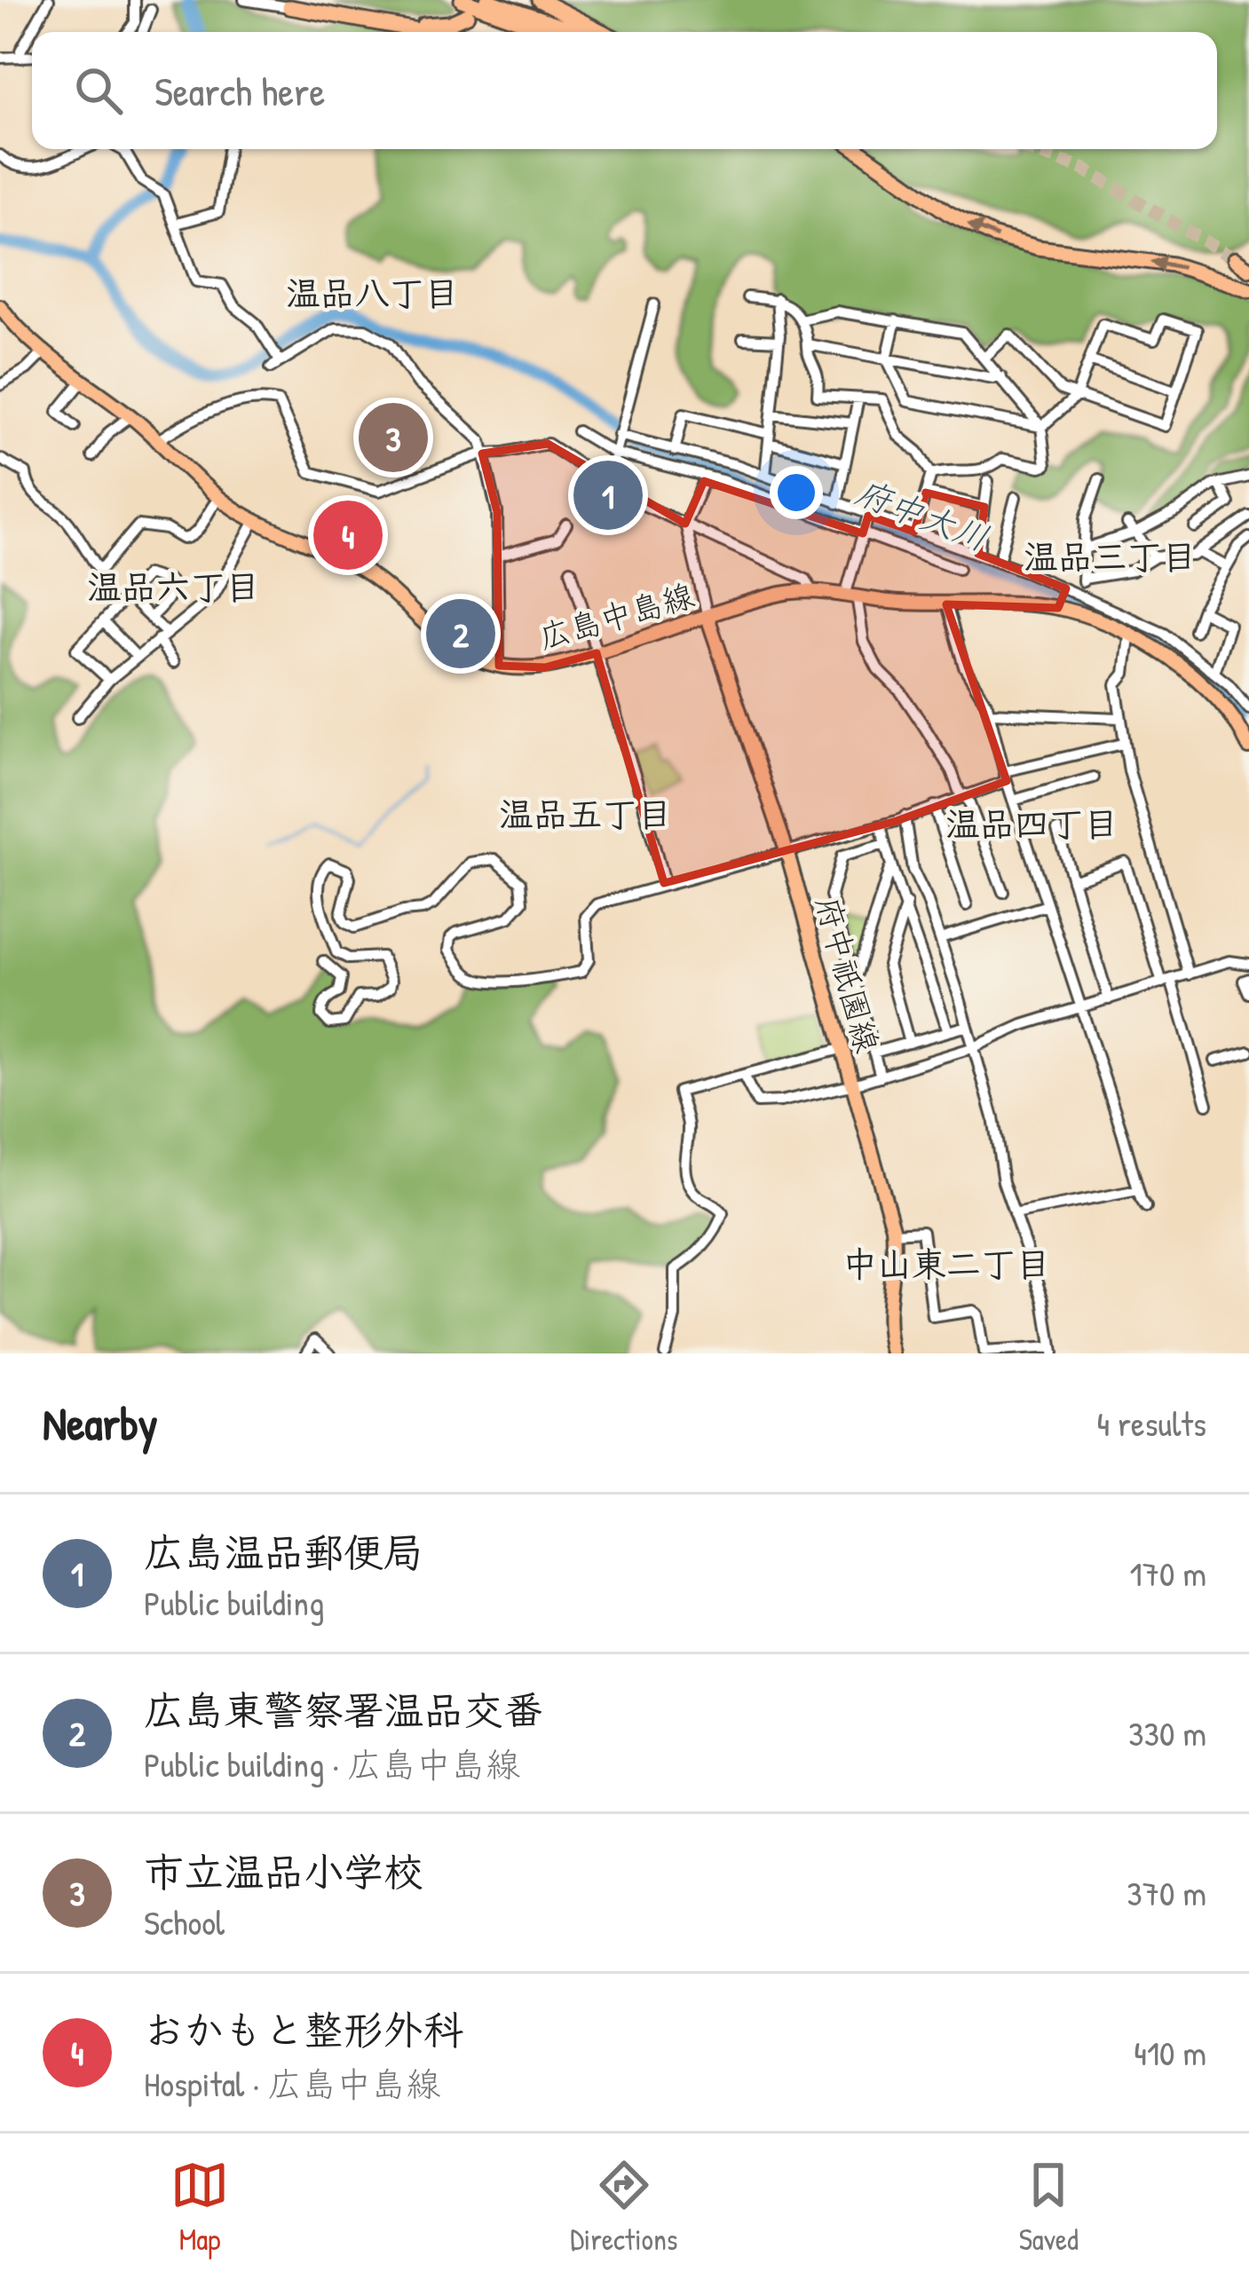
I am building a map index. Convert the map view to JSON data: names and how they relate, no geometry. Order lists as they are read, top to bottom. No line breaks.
{"streets":{"main road":["広島中島線","府中祇園線"]},"crossings":[["広島中島線","府中祇園線"]],"districts":["温品八丁目","温品三丁目","温品六丁目","温品五丁目","温品四丁目","中山東二丁目"],"water":["府中大川"],"page":{"search":"Search here","pins":["3","1","4","2"],"heading":["Nearby","4 results"],"list":[{"mark":"1","name":"広島温品郵便局","note":"Public building","value":"170 m"},{"mark":"2","name":"広島東警察署温品交番","note":"Public building · 広島中島線","value":"330 m"},{"mark":"3","name":"市立温品小学校","note":"School","value":"370 m"},{"mark":"4","name":"おかもと整形外科","note":"Hospital · 広島中島線","value":"410 m"}],"nav":["Map","Directions","Saved"]}}
